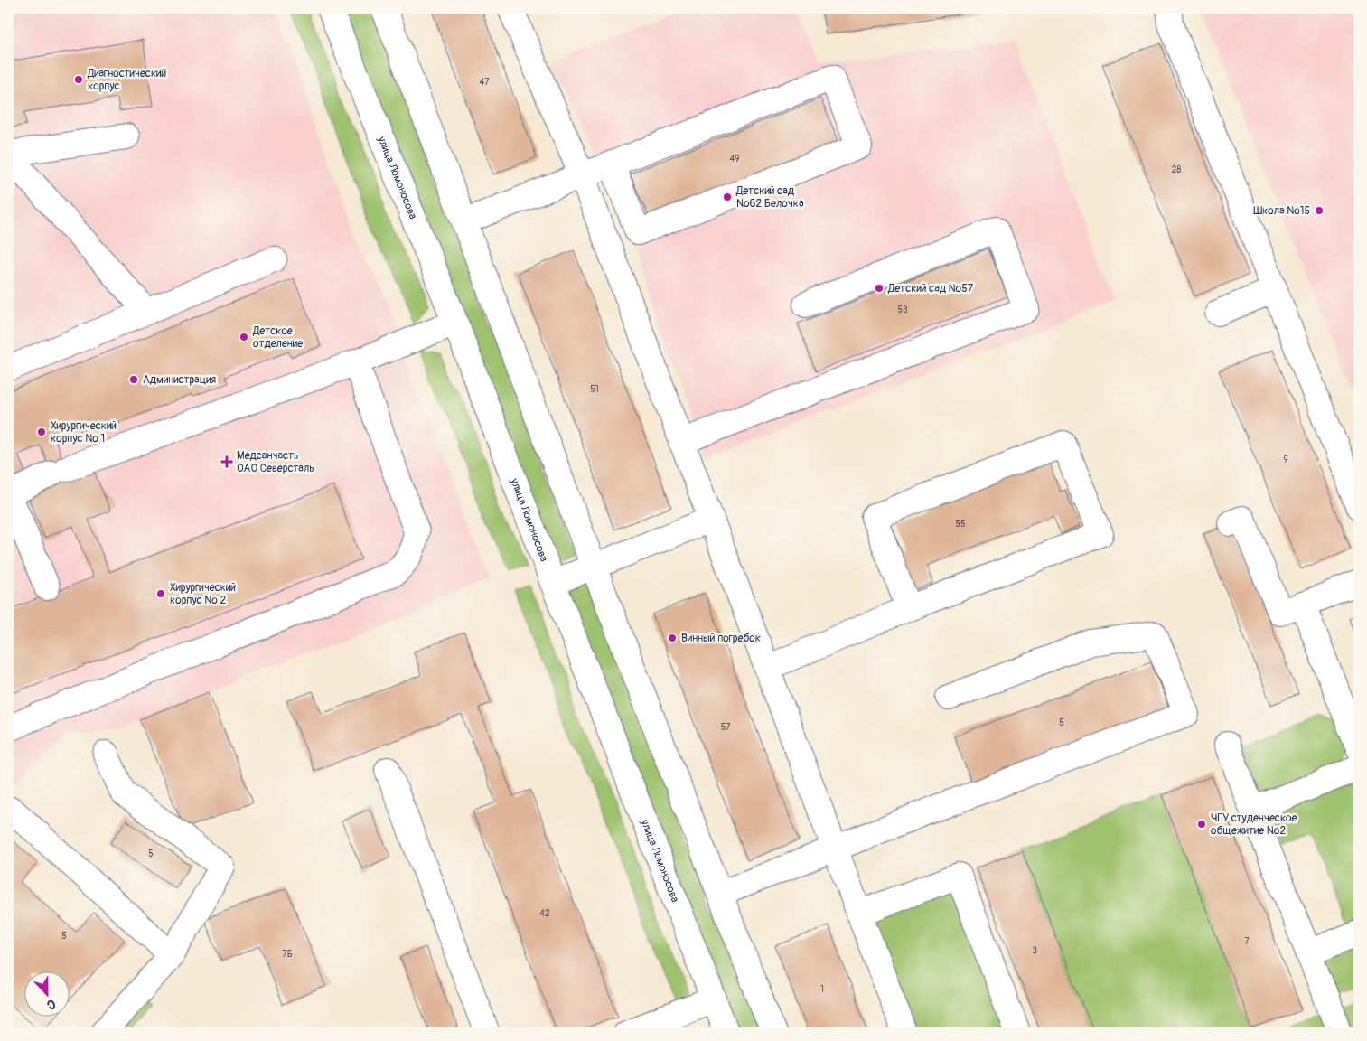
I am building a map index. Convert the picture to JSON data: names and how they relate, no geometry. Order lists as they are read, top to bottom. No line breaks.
{"streets":{"street":["улица Ломоносова"]},"places":{"other":["Диагностический корпус","Детский сад №62 Белочка","Школа №15","Детский сад №57","Детское отделение","Администрация","Хирургический корпус № 1","Хирургический корпус № 2","Винный погребок","ЧГУ студенческое общежитие №2"],"health":["Медсанчасть ОАО Северсталь"]},"house_numbers":["47","49","28","53","51","9","55","5","57","5","42","5","7","3","7Б","1"],"north":"bottom"}
